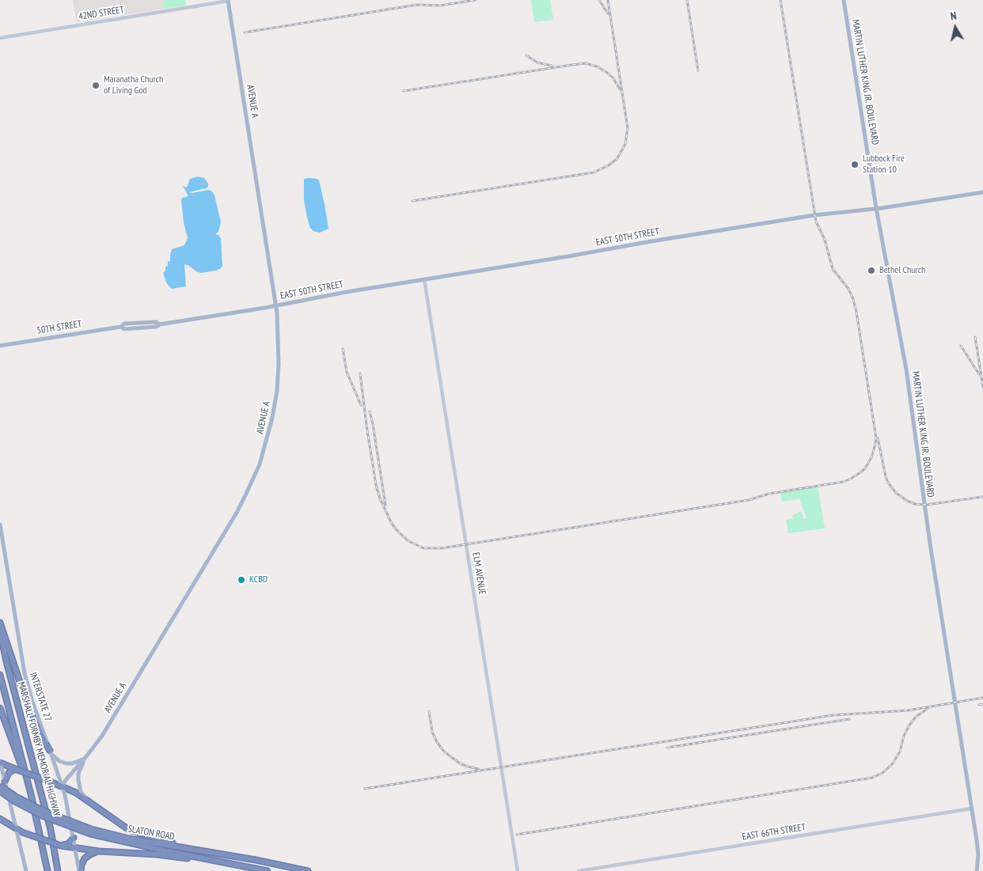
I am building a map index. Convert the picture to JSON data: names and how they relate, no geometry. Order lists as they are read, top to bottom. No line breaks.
{"streets":{"highway":["MARSHALL FORMBY MEMORIAL HIGHWAY","SLATON ROAD"],"main road":["MARTIN LUTHER KING JR. BOULEVARD","AVENUE A","EAST 50TH STREET","50TH STREET","INTERSTATE 27"],"street":["42ND STREET","ELM AVENUE","EAST 66TH STREET"]},"crossings":[["42ND STREET","AVENUE A"],["MARTIN LUTHER KING JR. BOULEVARD","EAST 50TH STREET"],["MARTIN LUTHER KING JR. BOULEVARD","EAST 66TH STREET"],["AVENUE A","EAST 50TH STREET"],["AVENUE A","50TH STREET"],["AVENUE A","INTERSTATE 27"],["EAST 50TH STREET","50TH STREET"],["EAST 50TH STREET","ELM AVENUE"]],"places":["Maranatha Church of Living God","Lubbock Fire Station 10","Bethel Church","KCBD"],"north":"top"}
